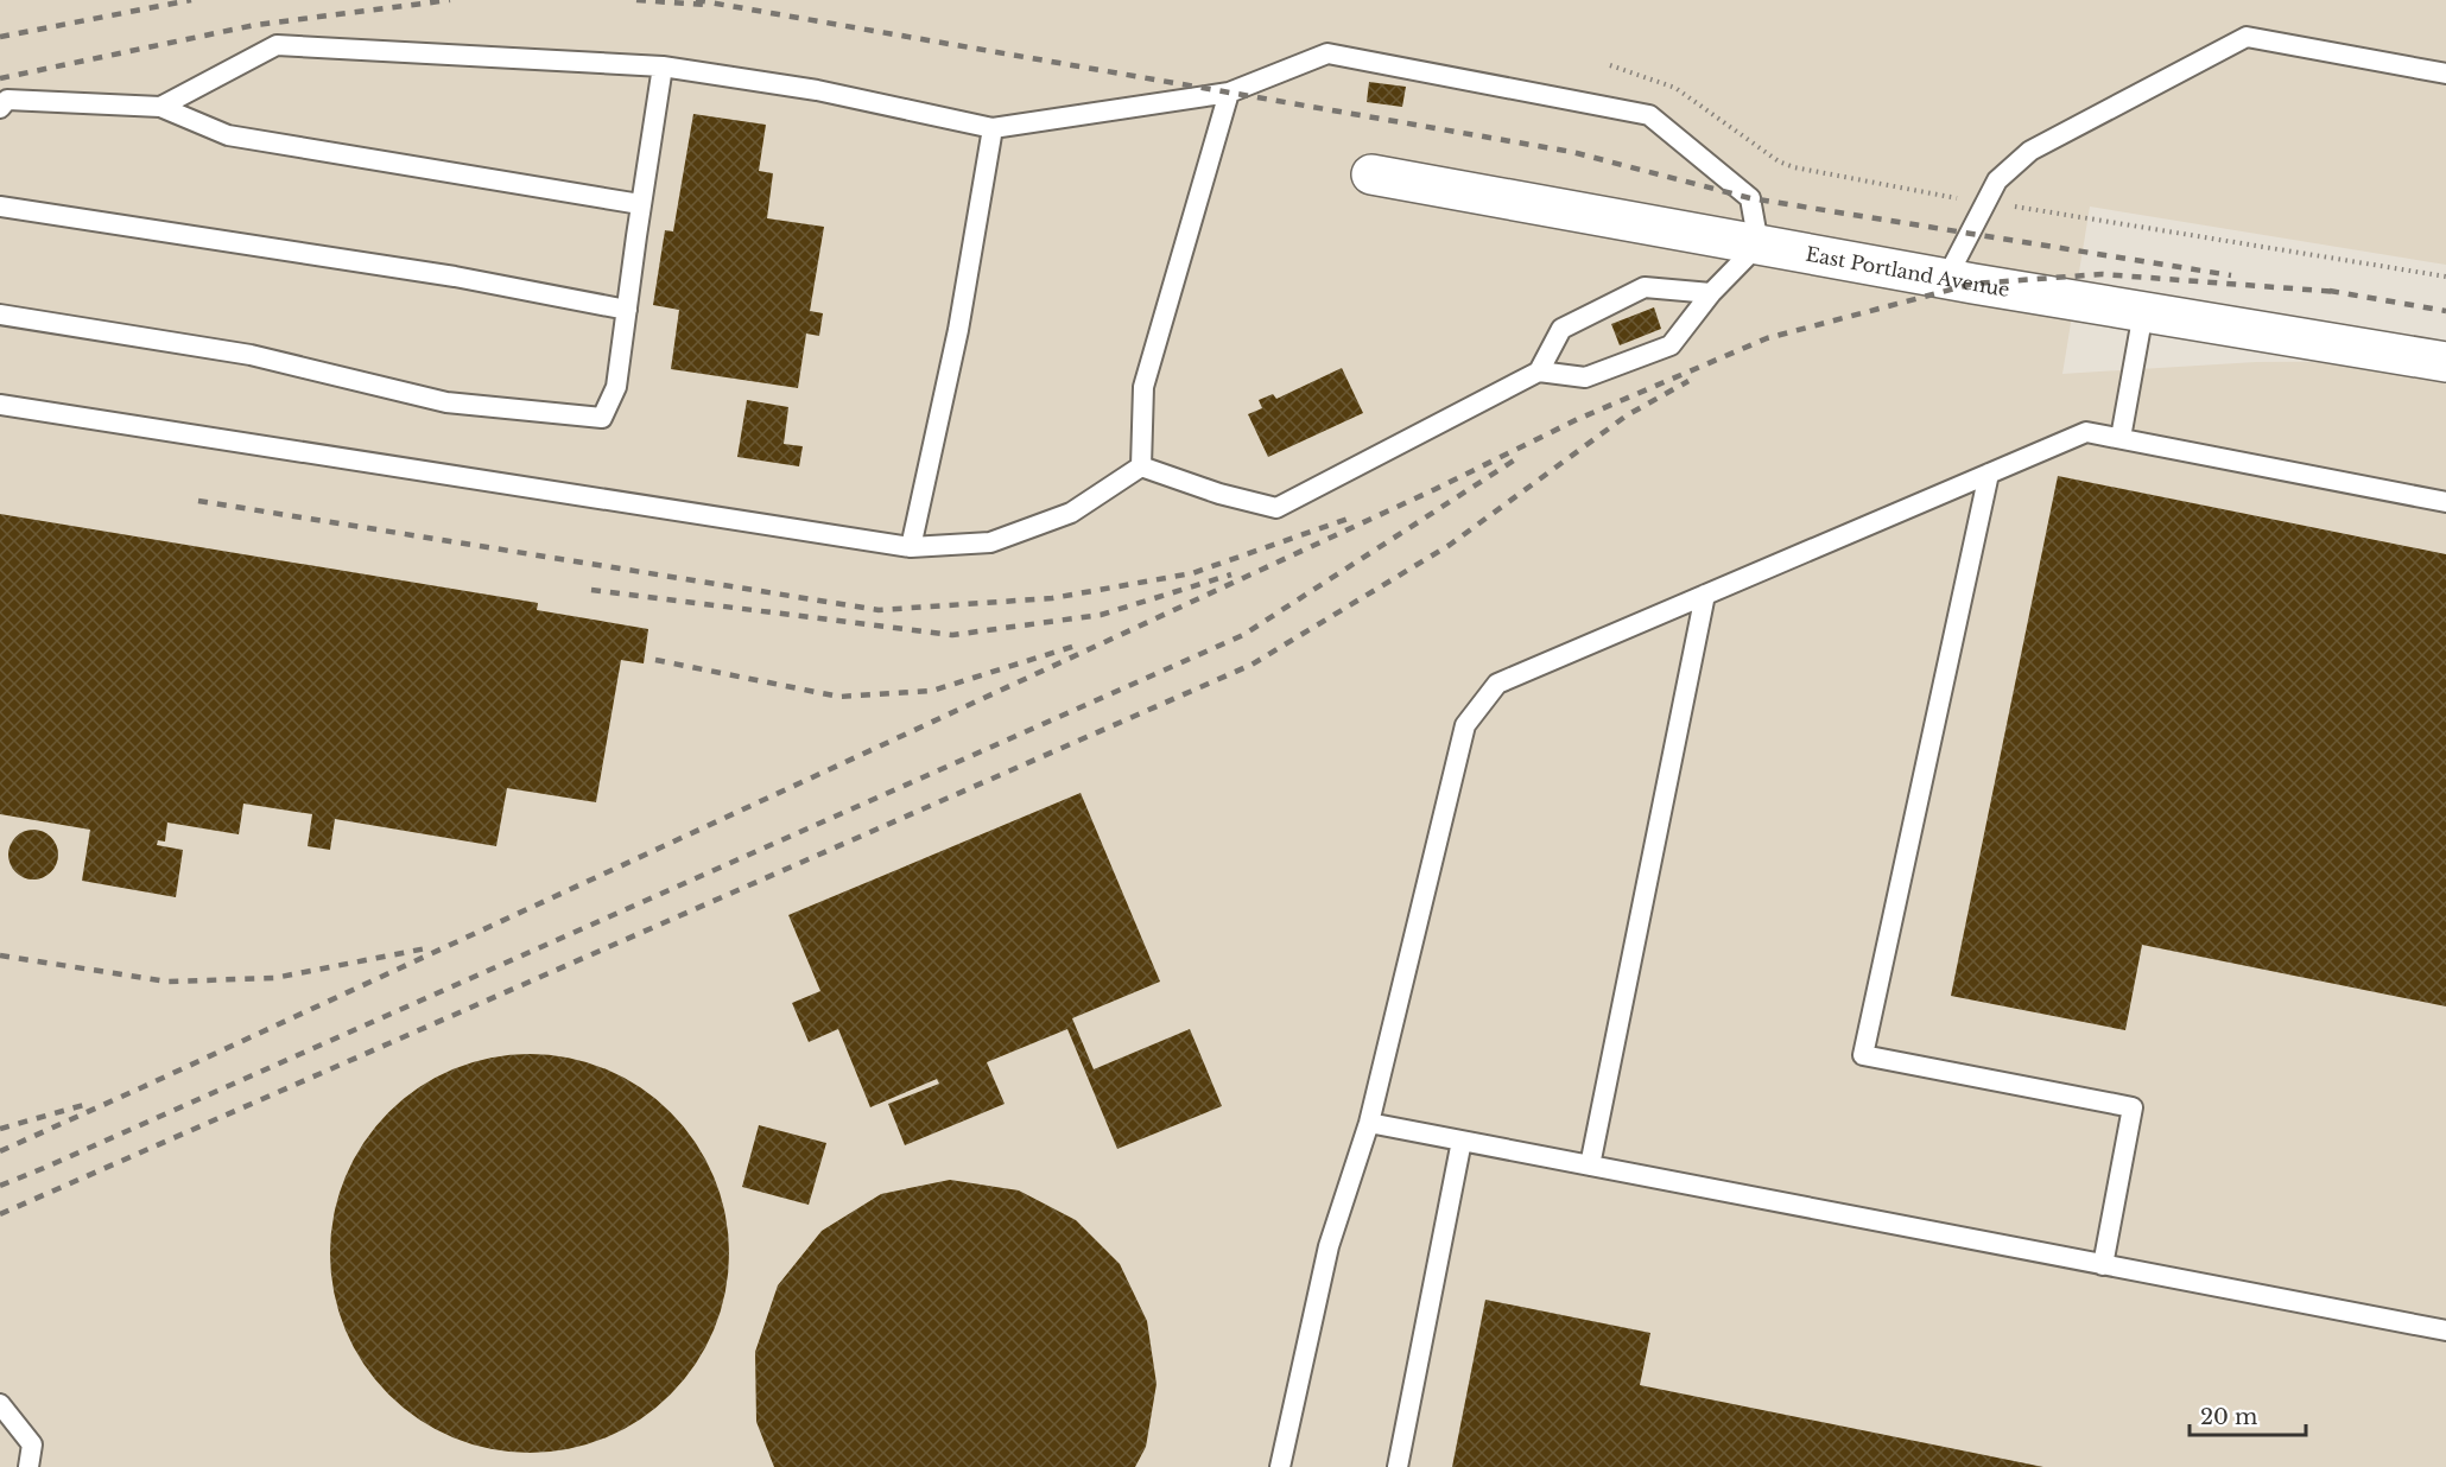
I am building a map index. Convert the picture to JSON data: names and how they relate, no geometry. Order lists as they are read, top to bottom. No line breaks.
{"streets":{"street":["East Portland Avenue"]},"scale_bar":"20 m"}
